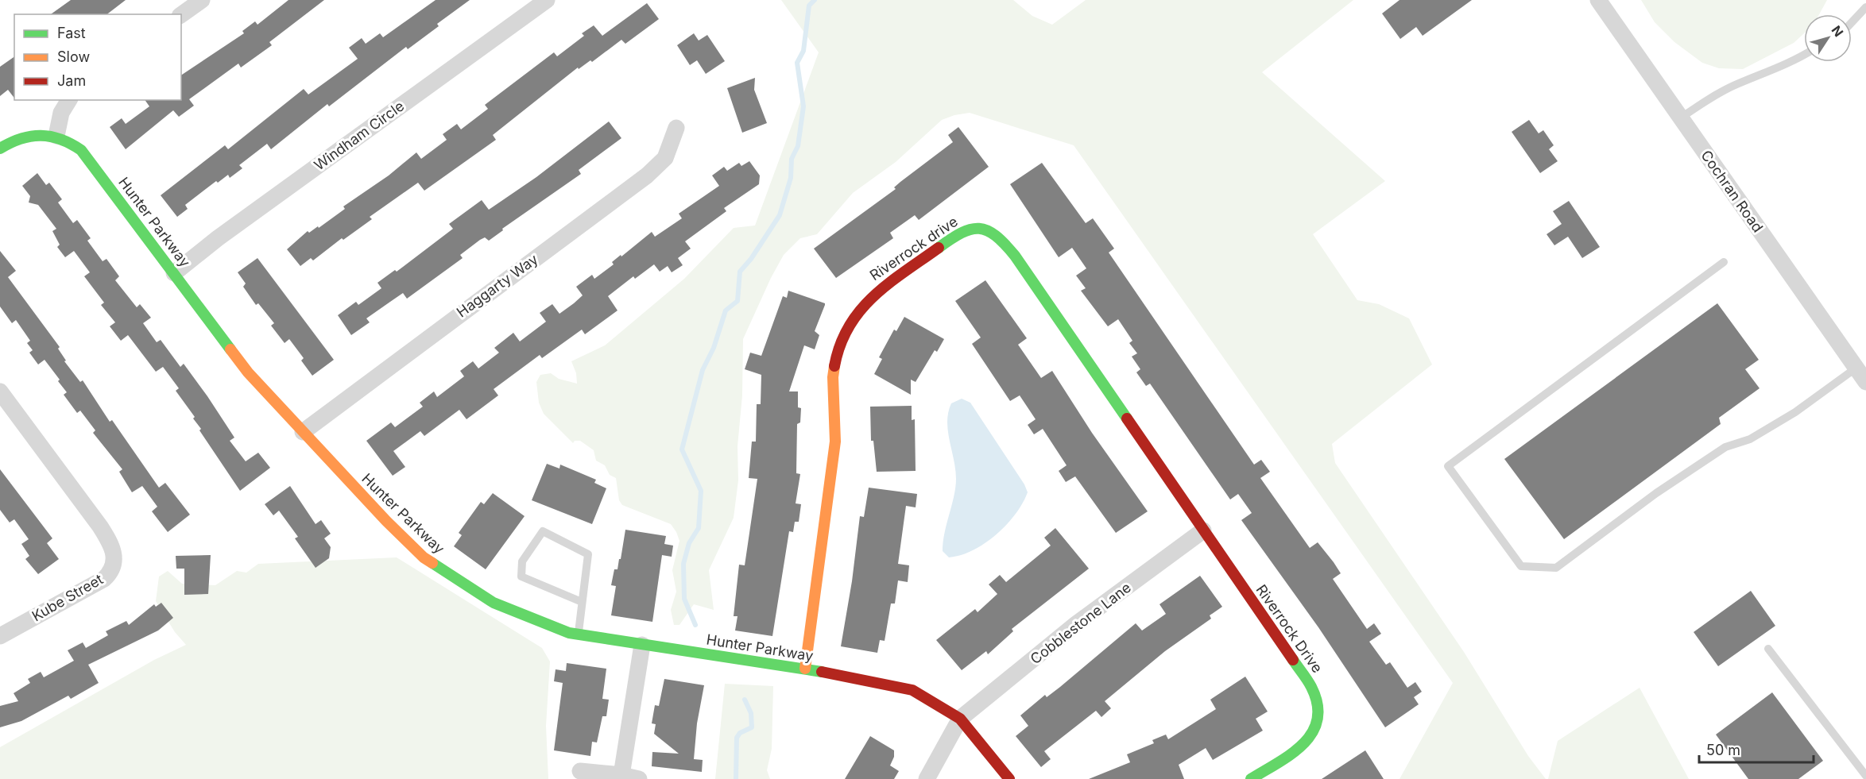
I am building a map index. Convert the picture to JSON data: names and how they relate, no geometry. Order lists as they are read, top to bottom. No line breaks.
{"streets":{"street":["Windham Circle","Cochran Road","Hunter Parkway","Riverrock drive","Haggarty Way","Kube Street","Cobblestone Lane","Riverrock Drive"]},"crossings":[["Windham Circle","Hunter Parkway"],["Hunter Parkway","Riverrock drive"],["Hunter Parkway","Haggarty Way"],["Hunter Parkway","Cobblestone Lane"],["Riverrock drive","Cobblestone Lane"],["Riverrock drive","Riverrock Drive"],["Cobblestone Lane","Riverrock Drive"]],"legend":["Fast","Slow","Jam"],"scale_bar":"50 m","north":"top right"}
